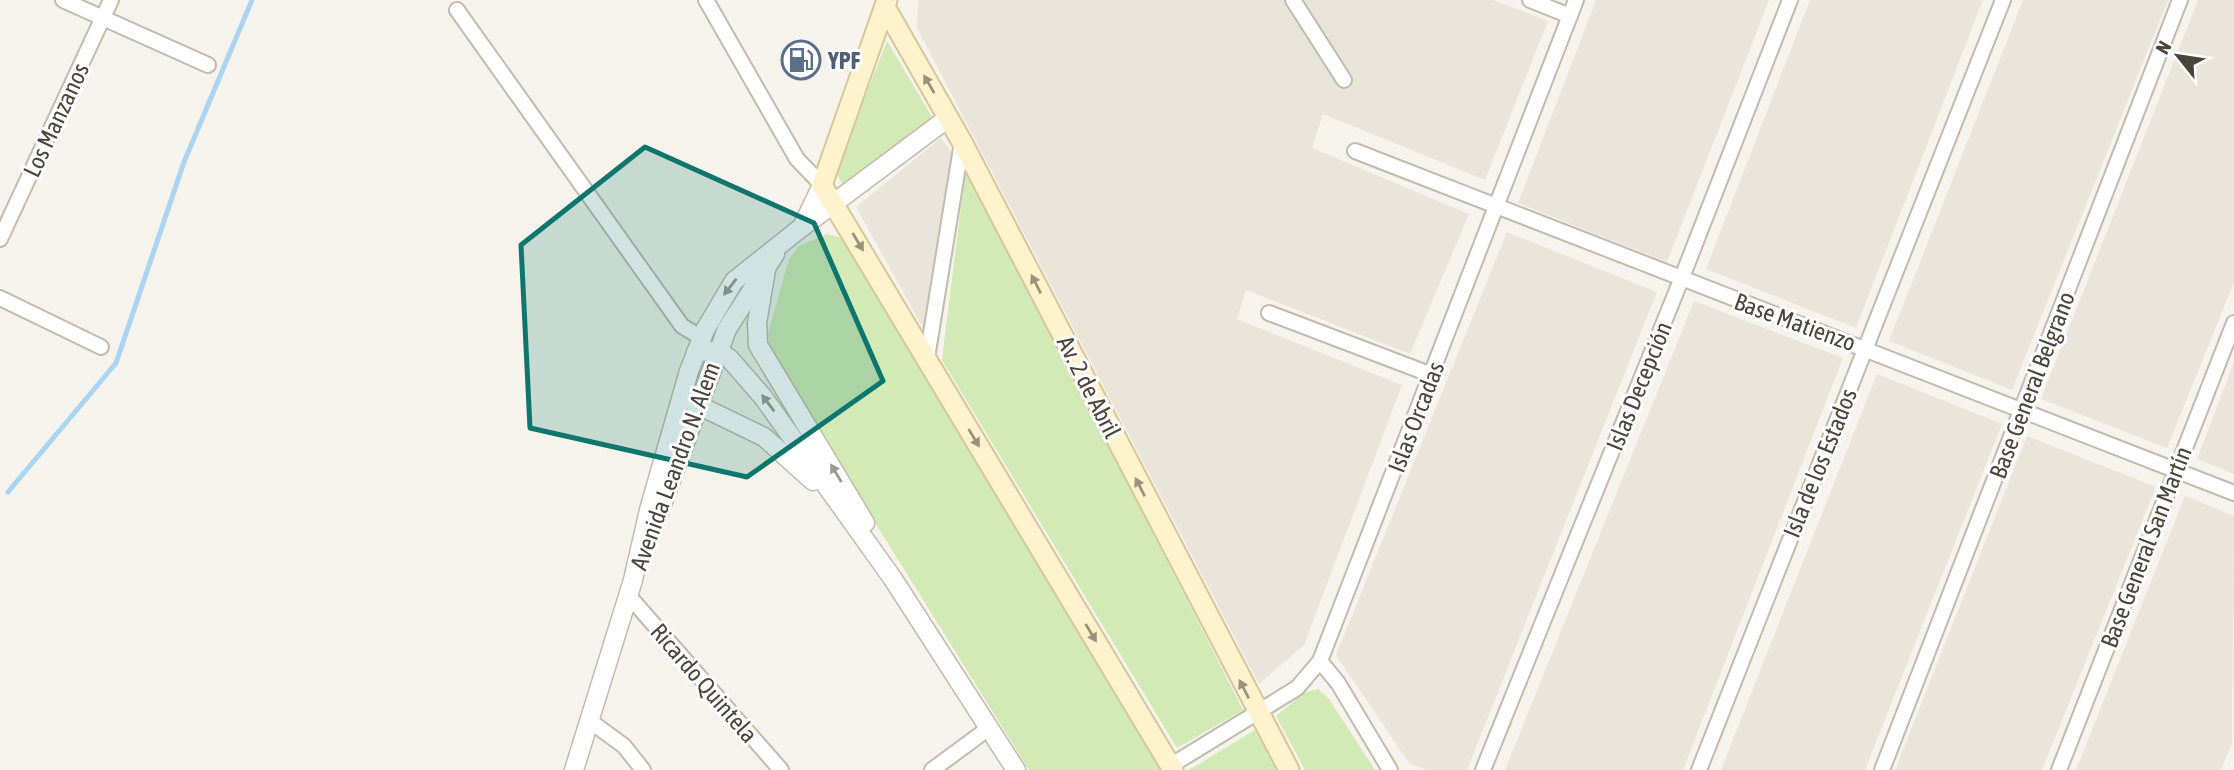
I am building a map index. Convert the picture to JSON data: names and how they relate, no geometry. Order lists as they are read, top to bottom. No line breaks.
{"streets":{"main road":["Av. 2 de Abril"],"street":["Los Manzanos","Base Matienzo","Base General Belgrano","Islas Decepción","Islas Orcadas","Isla de los Estados","Avenida Leandro N. Alem","Base General San Martín","Ricardo Quintela"]},"crossings":[["Base Matienzo","Base General Belgrano"],["Base Matienzo","Islas Decepción"],["Base Matienzo","Islas Orcadas"],["Base Matienzo","Isla de los Estados"],["Base Matienzo","Base General San Martín"],["Av. 2 de Abril","Islas Orcadas"],["Avenida Leandro N. Alem","Ricardo Quintela"]],"places":{"fuel station":["YPF"]},"north":"top left"}
